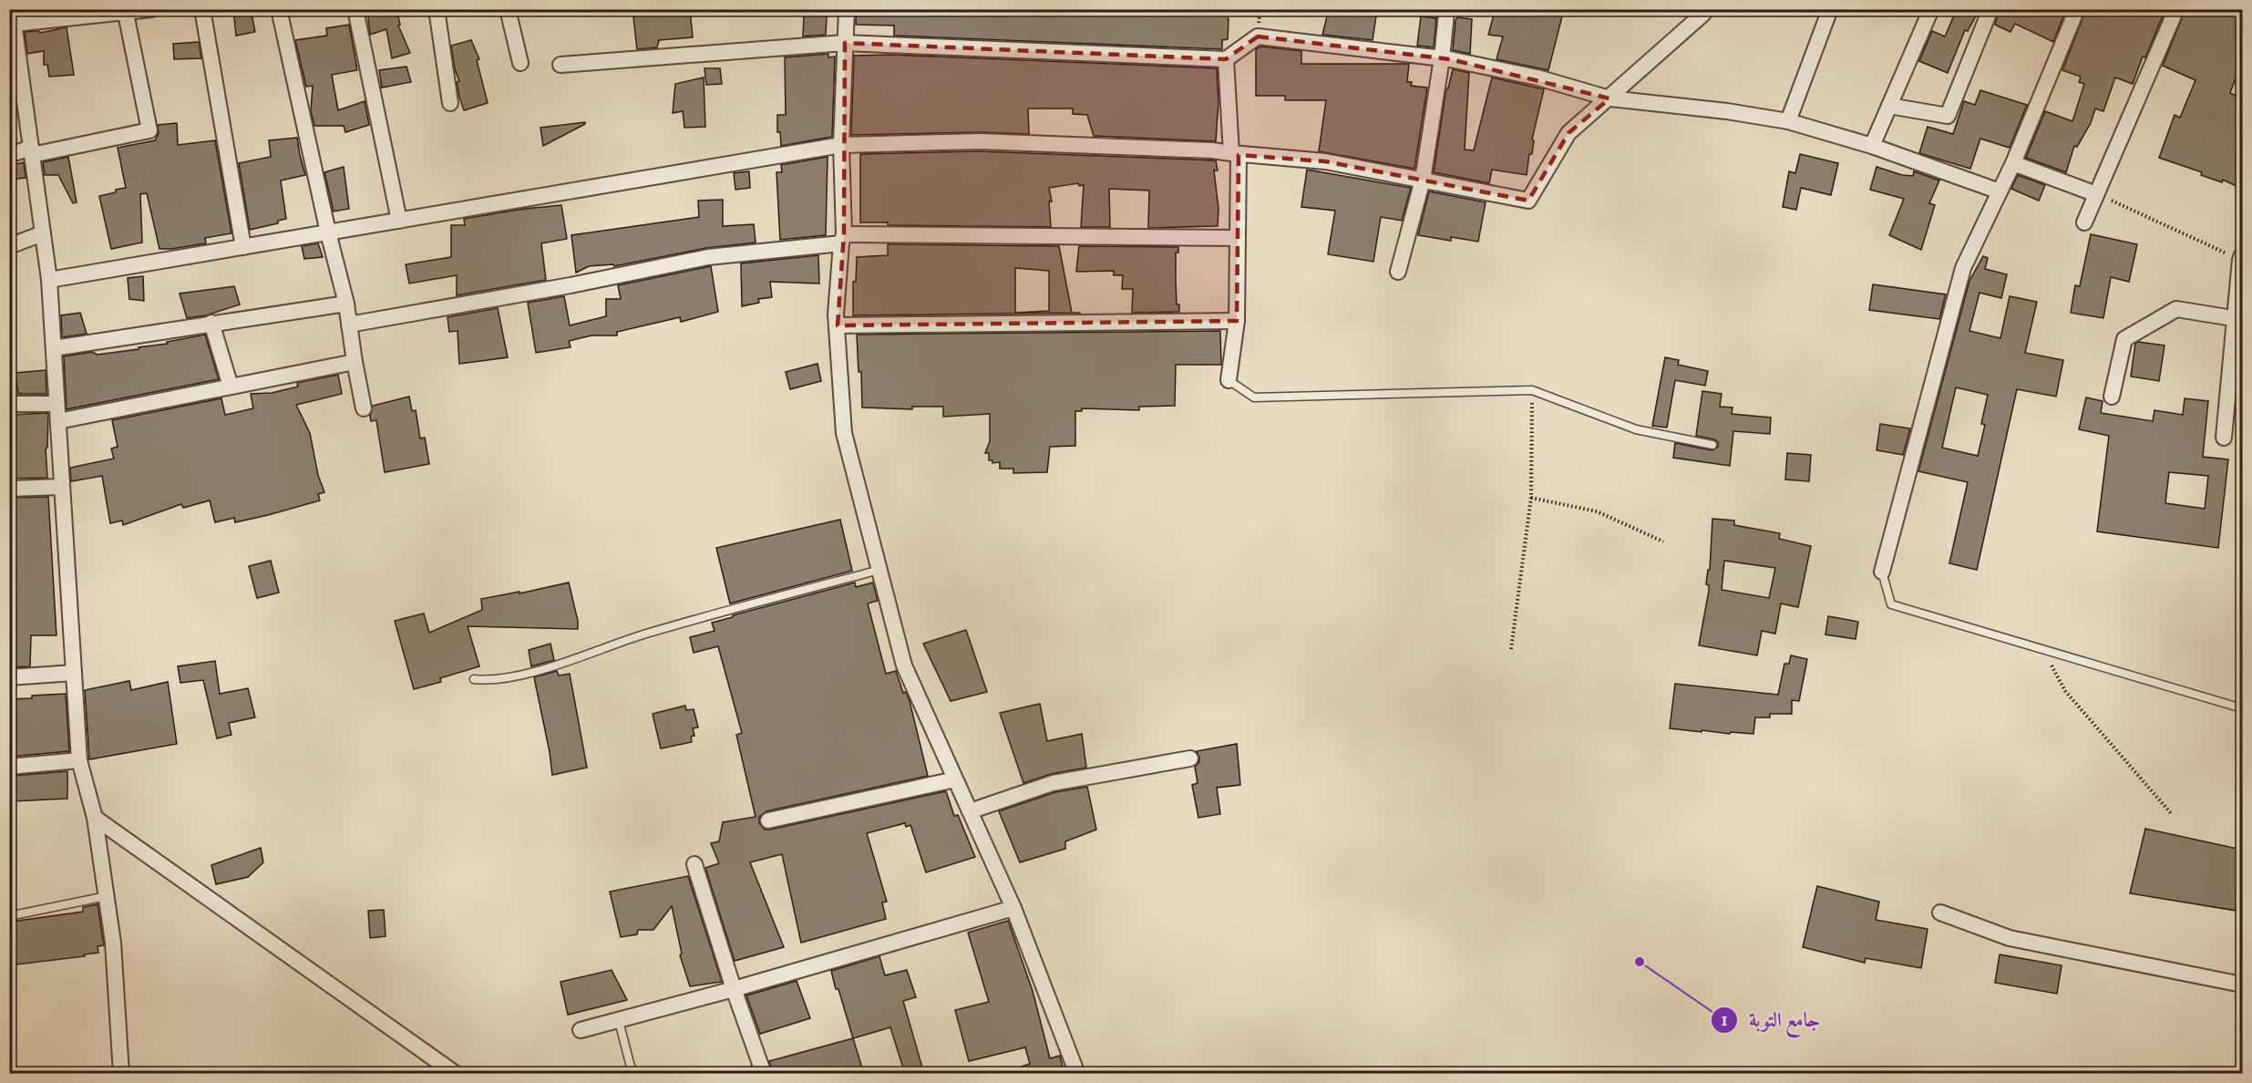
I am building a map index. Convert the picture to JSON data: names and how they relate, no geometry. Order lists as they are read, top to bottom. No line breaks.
{"places":["جامع التوبة"]}
